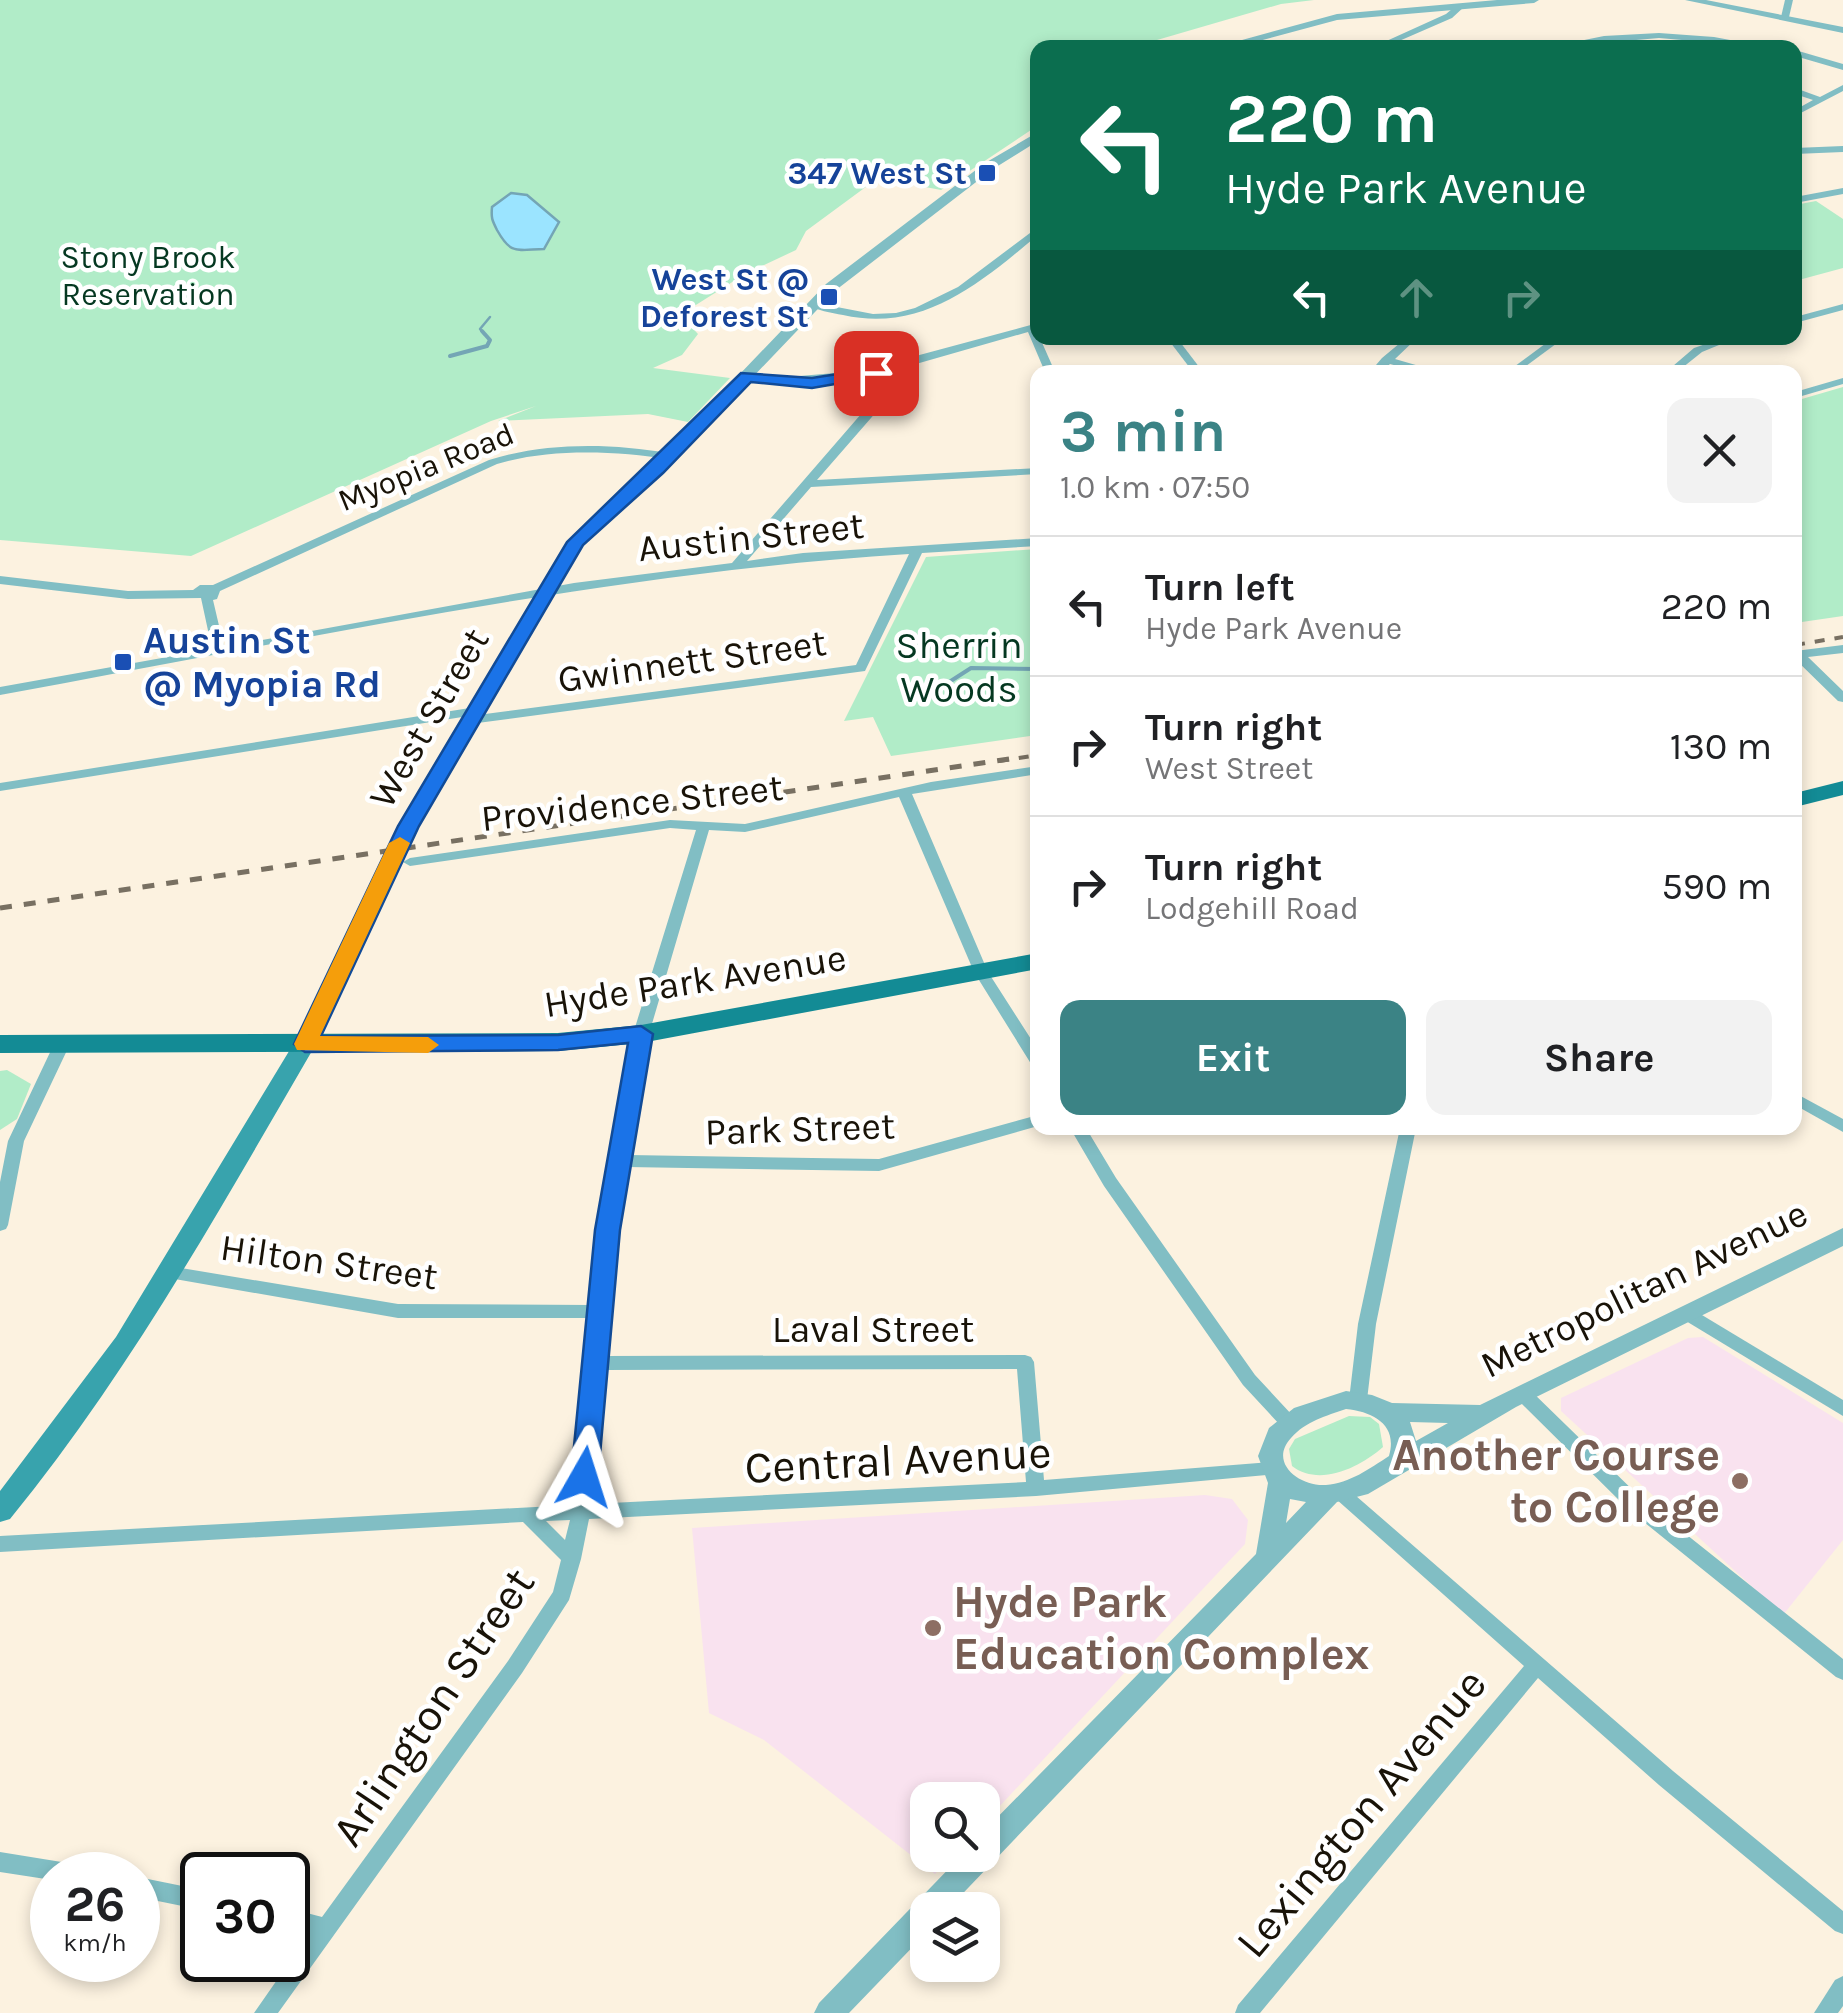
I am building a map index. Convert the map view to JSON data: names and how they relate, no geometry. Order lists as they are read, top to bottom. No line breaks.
{"streets":{"main road":["West Street","Hyde Park Avenue"],"street":["Myopia Road","Austin Street","Gwinnett Street","Providence Street","Park Street","Hilton Street","Metropolitan Avenue","Laval Street","Central Avenue","Arlington Street","Lexington Avenue"]},"crossings":[["Myopia Road","West Street"],["Austin Street","Gwinnett Street"],["Austin Street","West Street"],["Gwinnett Street","West Street"],["West Street","Hyde Park Avenue"],["West Street","Hilton Street"],["Providence Street","Arlington Street"],["Hyde Park Avenue","Arlington Street"],["Park Street","Arlington Street"],["Hilton Street","Arlington Street"],["Metropolitan Avenue","Central Avenue"],["Laval Street","Central Avenue"],["Laval Street","Arlington Street"],["Central Avenue","Arlington Street"]],"parks":["Stony Brook Reservation","Sherrin Woods"],"places":{"transit":["347 West St","West St @ Deforest St","Austin St @ Myopia Rd"],"other":["Another Course to College","Hyde Park Education Complex"]},"page":{"turn":["220 m","Hyde Park Avenue"],"heading":["3 min","1.0 km · 07:50"],"list":[{"name":"Turn left","note":"Hyde Park Avenue","value":"220 m"},{"name":"Turn right","note":"West Street","value":"130 m"},{"name":"Turn right","note":"Lodgehill Road","value":"590 m"}],"buttons":["Exit","Share"],"speed":"26 km/h","limit":"30"}}
